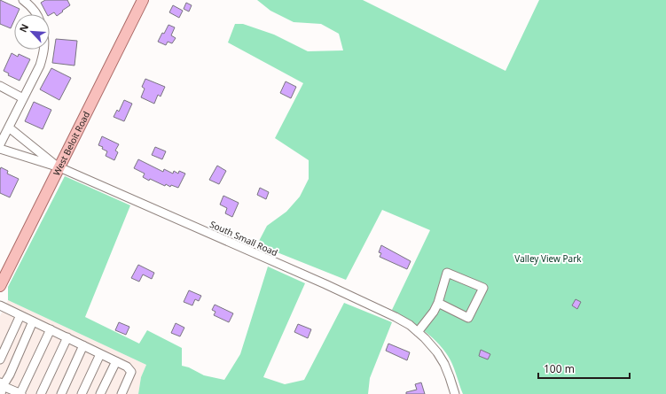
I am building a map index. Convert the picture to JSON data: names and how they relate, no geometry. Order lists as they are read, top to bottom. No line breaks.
{"streets":{"main road":["West Beloit Road"],"street":["South Small Road"]},"crossings":[["West Beloit Road","South Small Road"]],"parks":["Valley View Park"],"scale_bar":"100 m","north":"top left"}
